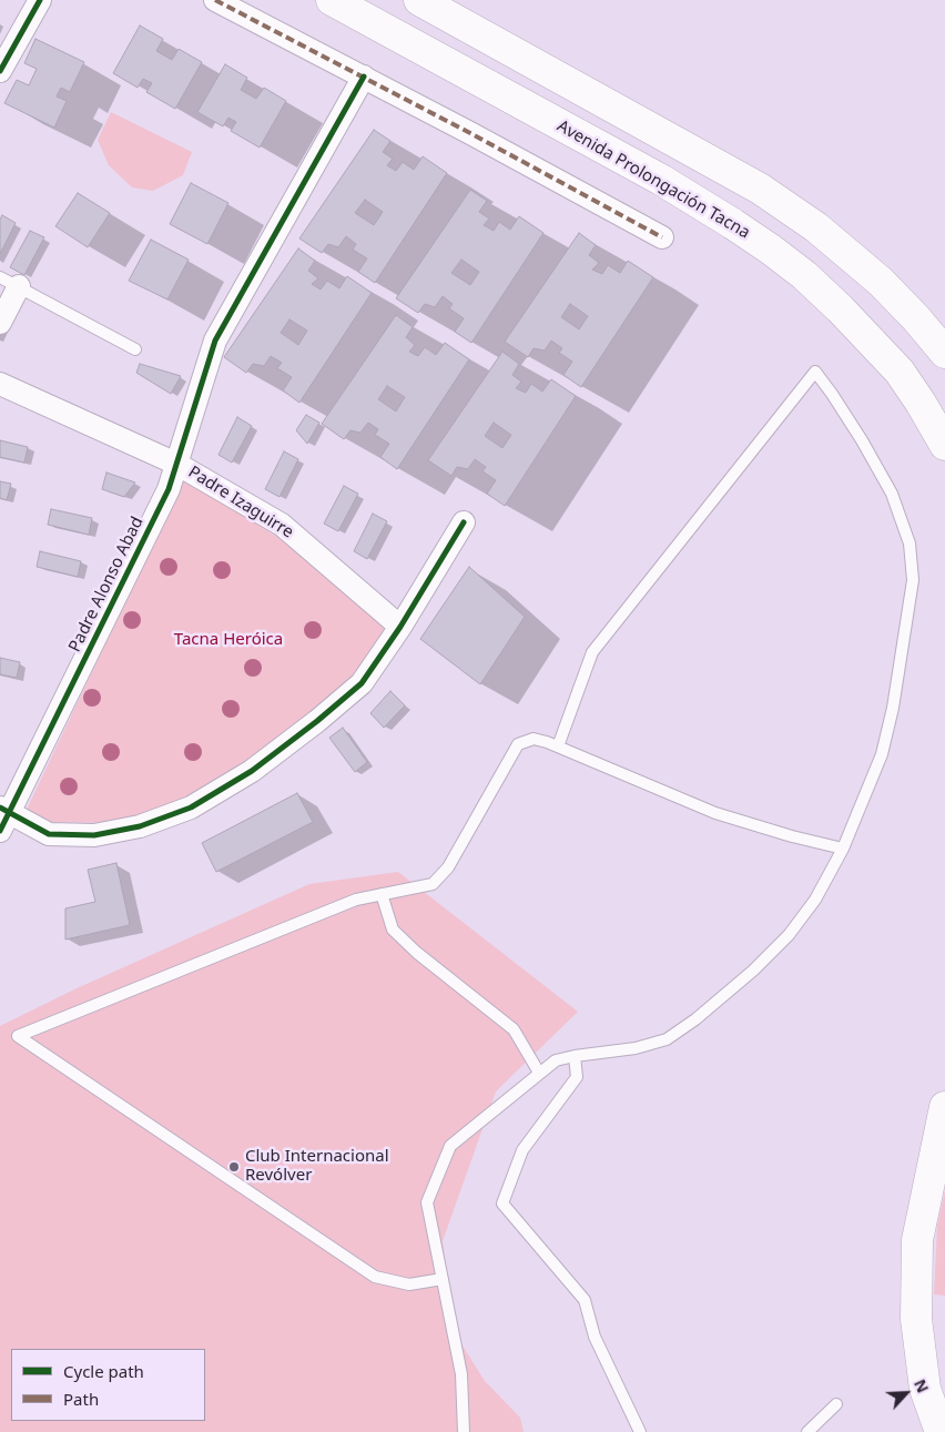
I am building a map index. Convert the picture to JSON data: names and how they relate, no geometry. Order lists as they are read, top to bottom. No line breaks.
{"streets":{"main road":["Avenida Prolongación Tacna"],"street":["Padre Izaguirre","Padre Alonso Abad"]},"crossings":[["Padre Izaguirre","Padre Alonso Abad"]],"parks":["Tacna Heróica"],"places":["Club Internacional Revólver"],"legend":["Cycle path","Path"],"north":"top right"}
